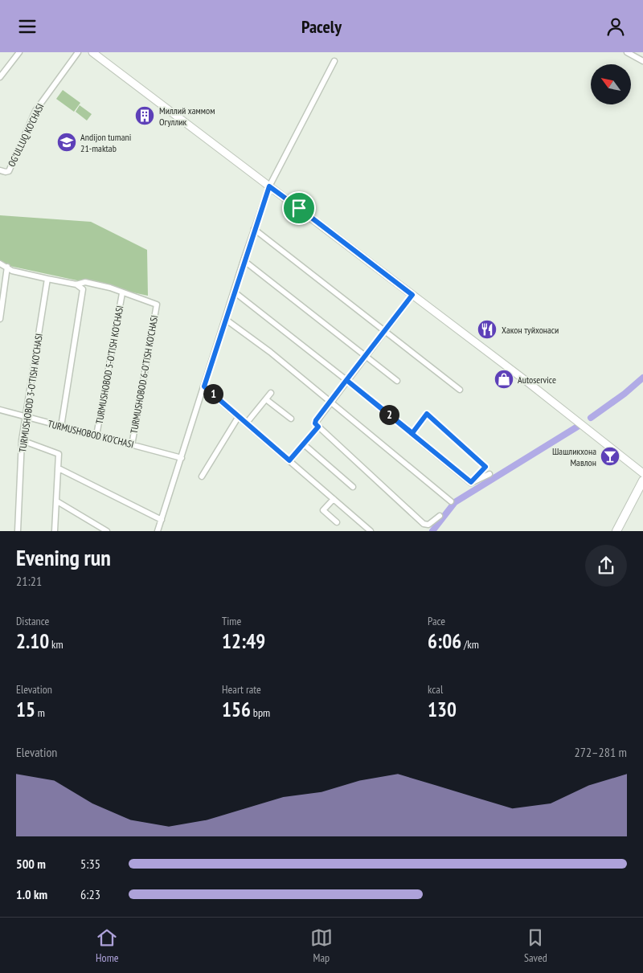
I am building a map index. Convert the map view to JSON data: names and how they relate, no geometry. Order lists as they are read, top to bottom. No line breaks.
{"streets":{"street":["OG'ULLUQ KO'CHASI","TURMUSHOBOD 5-O'TISH KO'CHASI","TURMUSHOBOD 6-O'TISH KO'CHASI","TURMUSHOBOD 3-O'TISH KO'CHASI","TURMUSHOBOD KO'CHASI"]},"crossings":[["TURMUSHOBOD 5-O'TISH KO'CHASI","TURMUSHOBOD 6-O'TISH KO'CHASI"],["TURMUSHOBOD 5-O'TISH KO'CHASI","TURMUSHOBOD KO'CHASI"],["TURMUSHOBOD 6-O'TISH KO'CHASI","TURMUSHOBOD KO'CHASI"],["TURMUSHOBOD 3-O'TISH KO'CHASI","TURMUSHOBOD KO'CHASI"]],"places":{"building":["Миллий хаммом Огуллик"],"school or university":["Andijon tumani 21-maktab"],"restaurant":["Хакон туйхонаси"],"shop":["Autoservice"],"bar":["Шашликхона Мавлон"]},"north":"top left","page":{"header":"Pacely","pins":["1","2"],"heading":["Evening run","21:21"],"stats":[["Distance","2.10 km"],["Time","12:49"],["Pace","6:06 /km"],["Elevation","15 m"],["Heart rate","156 bpm"],["kcal","130"]],"chart":["Elevation","272–281 m"],"list":[{"name":"500 m","note":"5:35"},{"name":"1.0 km","note":"6:23"}],"tabs":["Home","Map","Saved"]}}
